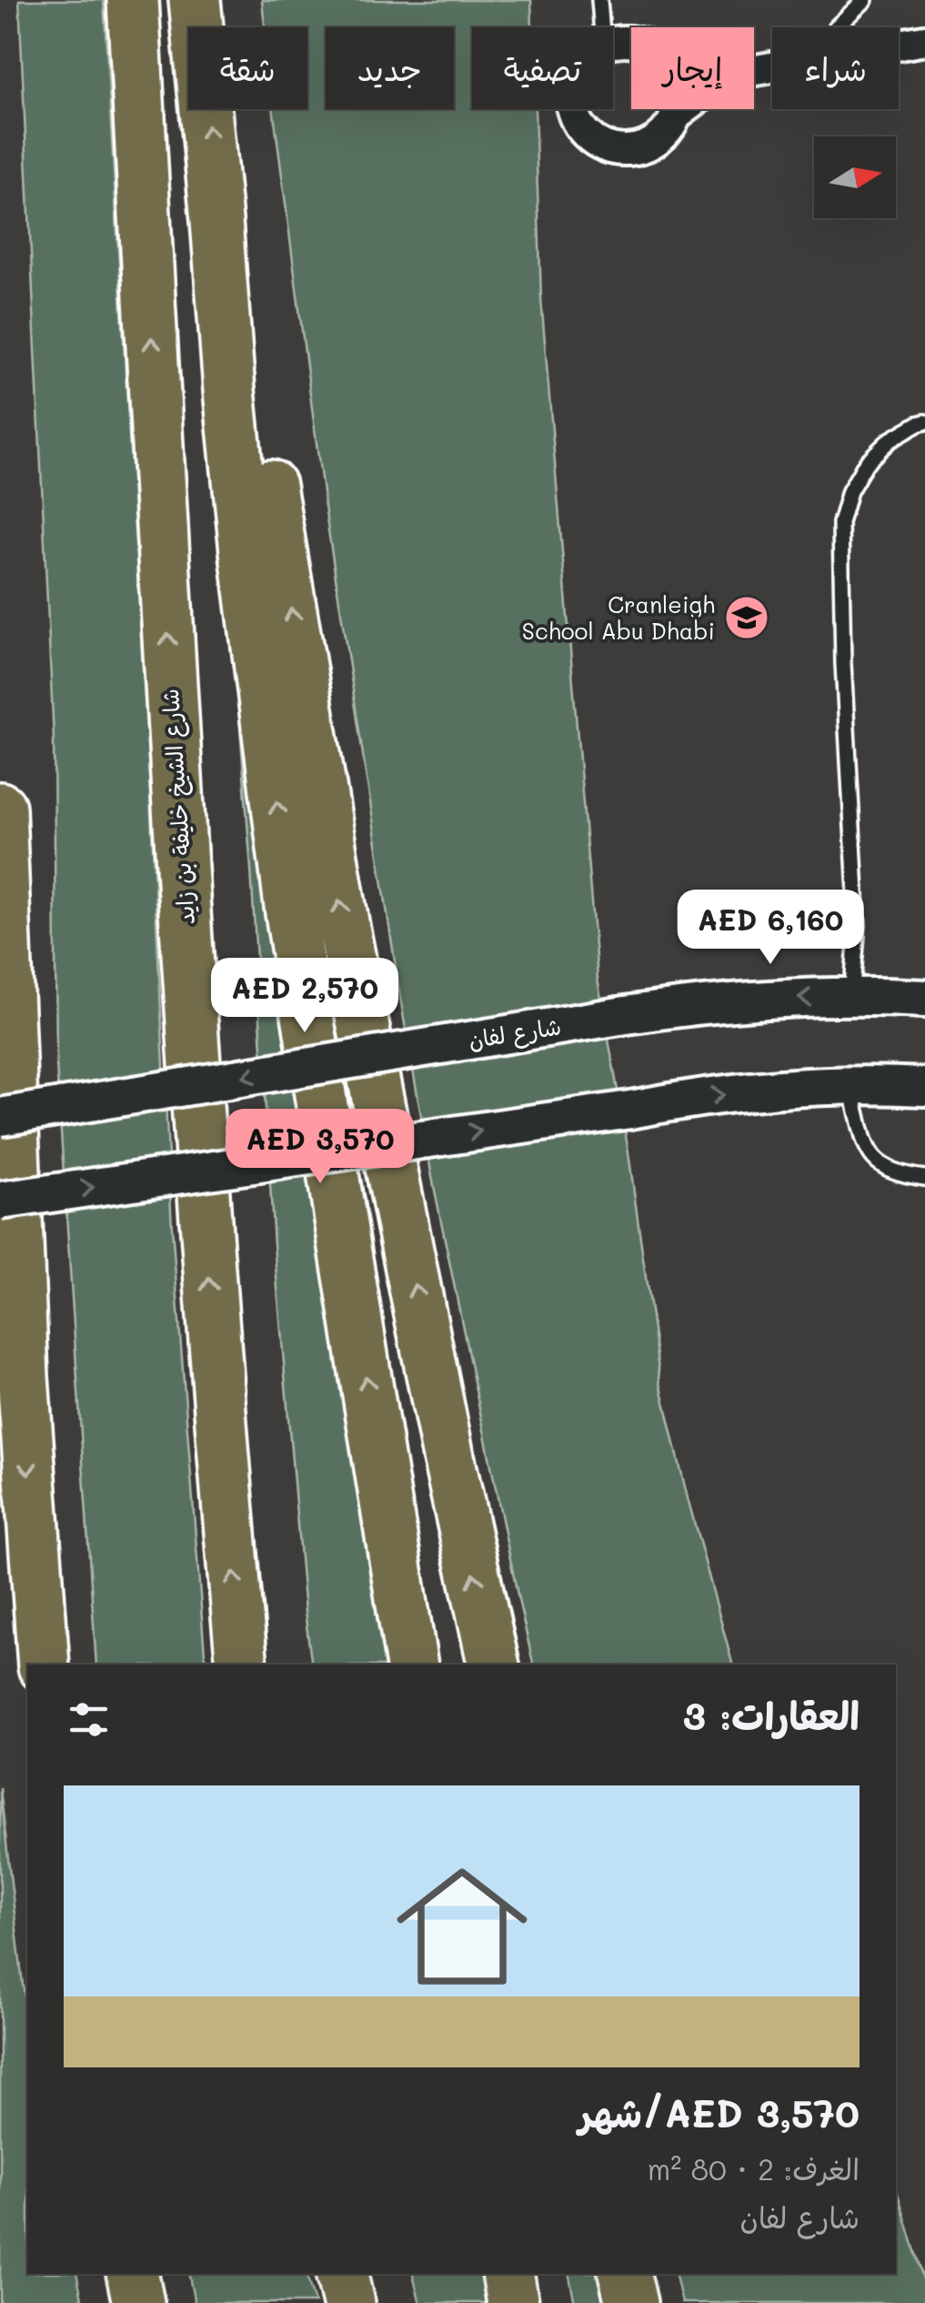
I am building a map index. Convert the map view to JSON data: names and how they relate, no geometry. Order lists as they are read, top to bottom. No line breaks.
{"streets":{"highway":["شارع الشيخ خليفة بن زايد"],"street":["شارع لفان"]},"places":{"school or university":["Cranleigh School Abu Dhabi"]},"north":"right","page":{"chip":["شراء","إيجار","تصفية","جديد","شقة"],"price":["AED 6,160","AED 2,570","AED 3,570"],"heading":"العقارات: 3","list":[{"name":"AED 3,570/شهر","note":"الغرف: 2 · 80 m² · شارع لفان"}]}}
